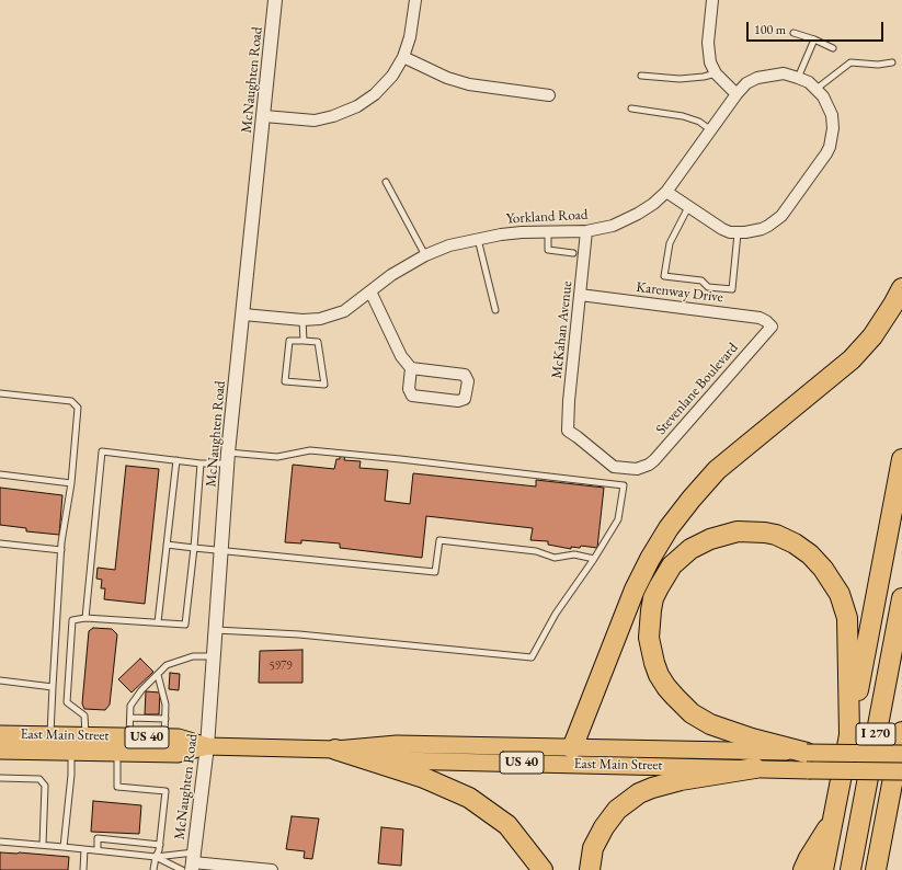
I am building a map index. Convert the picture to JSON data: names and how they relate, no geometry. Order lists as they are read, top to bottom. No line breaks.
{"streets":{"highway":["I 270"],"main road":["East Main Street","US 40"],"street":["McNaughten Road","Yorkland Road","Karenway Drive","McKahan Avenue","Stevenlane Boulevard"]},"crossings":[["McNaughten Road","Yorkland Road"],["McNaughten Road","East Main Street"],["Yorkland Road","McKahan Avenue"],["Karenway Drive","McKahan Avenue"],["Karenway Drive","Stevenlane Boulevard"],["McKahan Avenue","Stevenlane Boulevard"]],"house_numbers":["5979"],"scale_bar":"100 m"}
